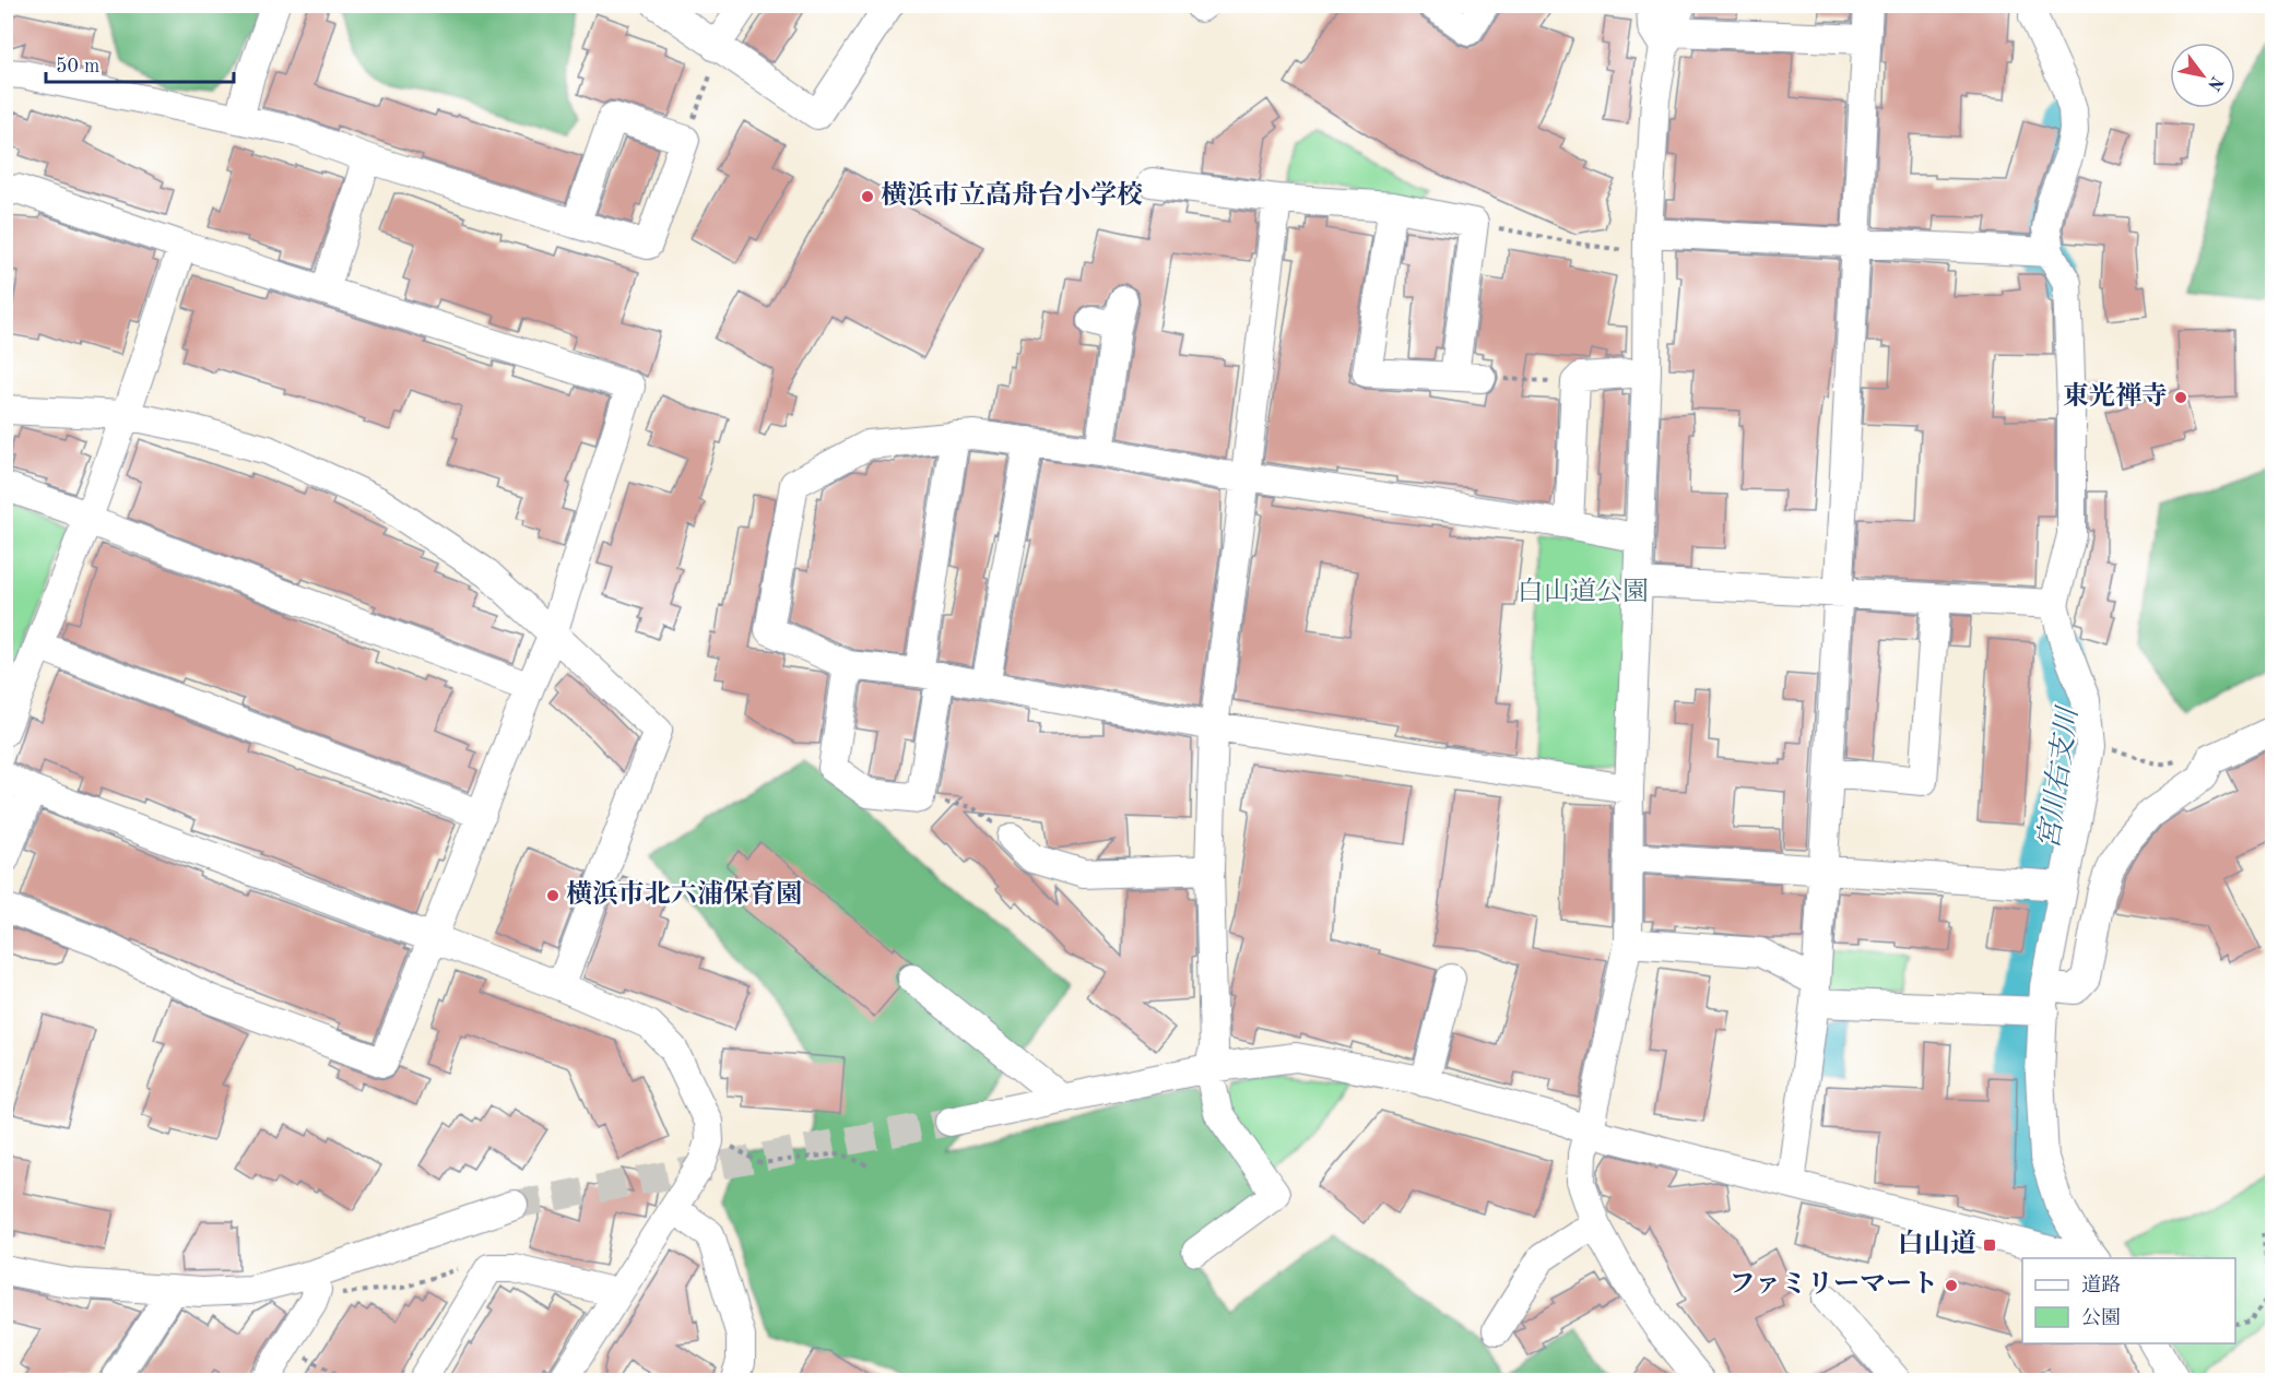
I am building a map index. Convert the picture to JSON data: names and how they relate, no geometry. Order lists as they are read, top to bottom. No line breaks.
{"water":["宮川右支川"],"parks":["白山道公園"],"places":{"other":["横浜市立高舟台小学校","東光禅寺","横浜市北六浦保育園","ファミリーマート"],"transit":["白山道"]},"legend":["道路","公園"],"scale_bar":"50 m","north":"bottom right"}
